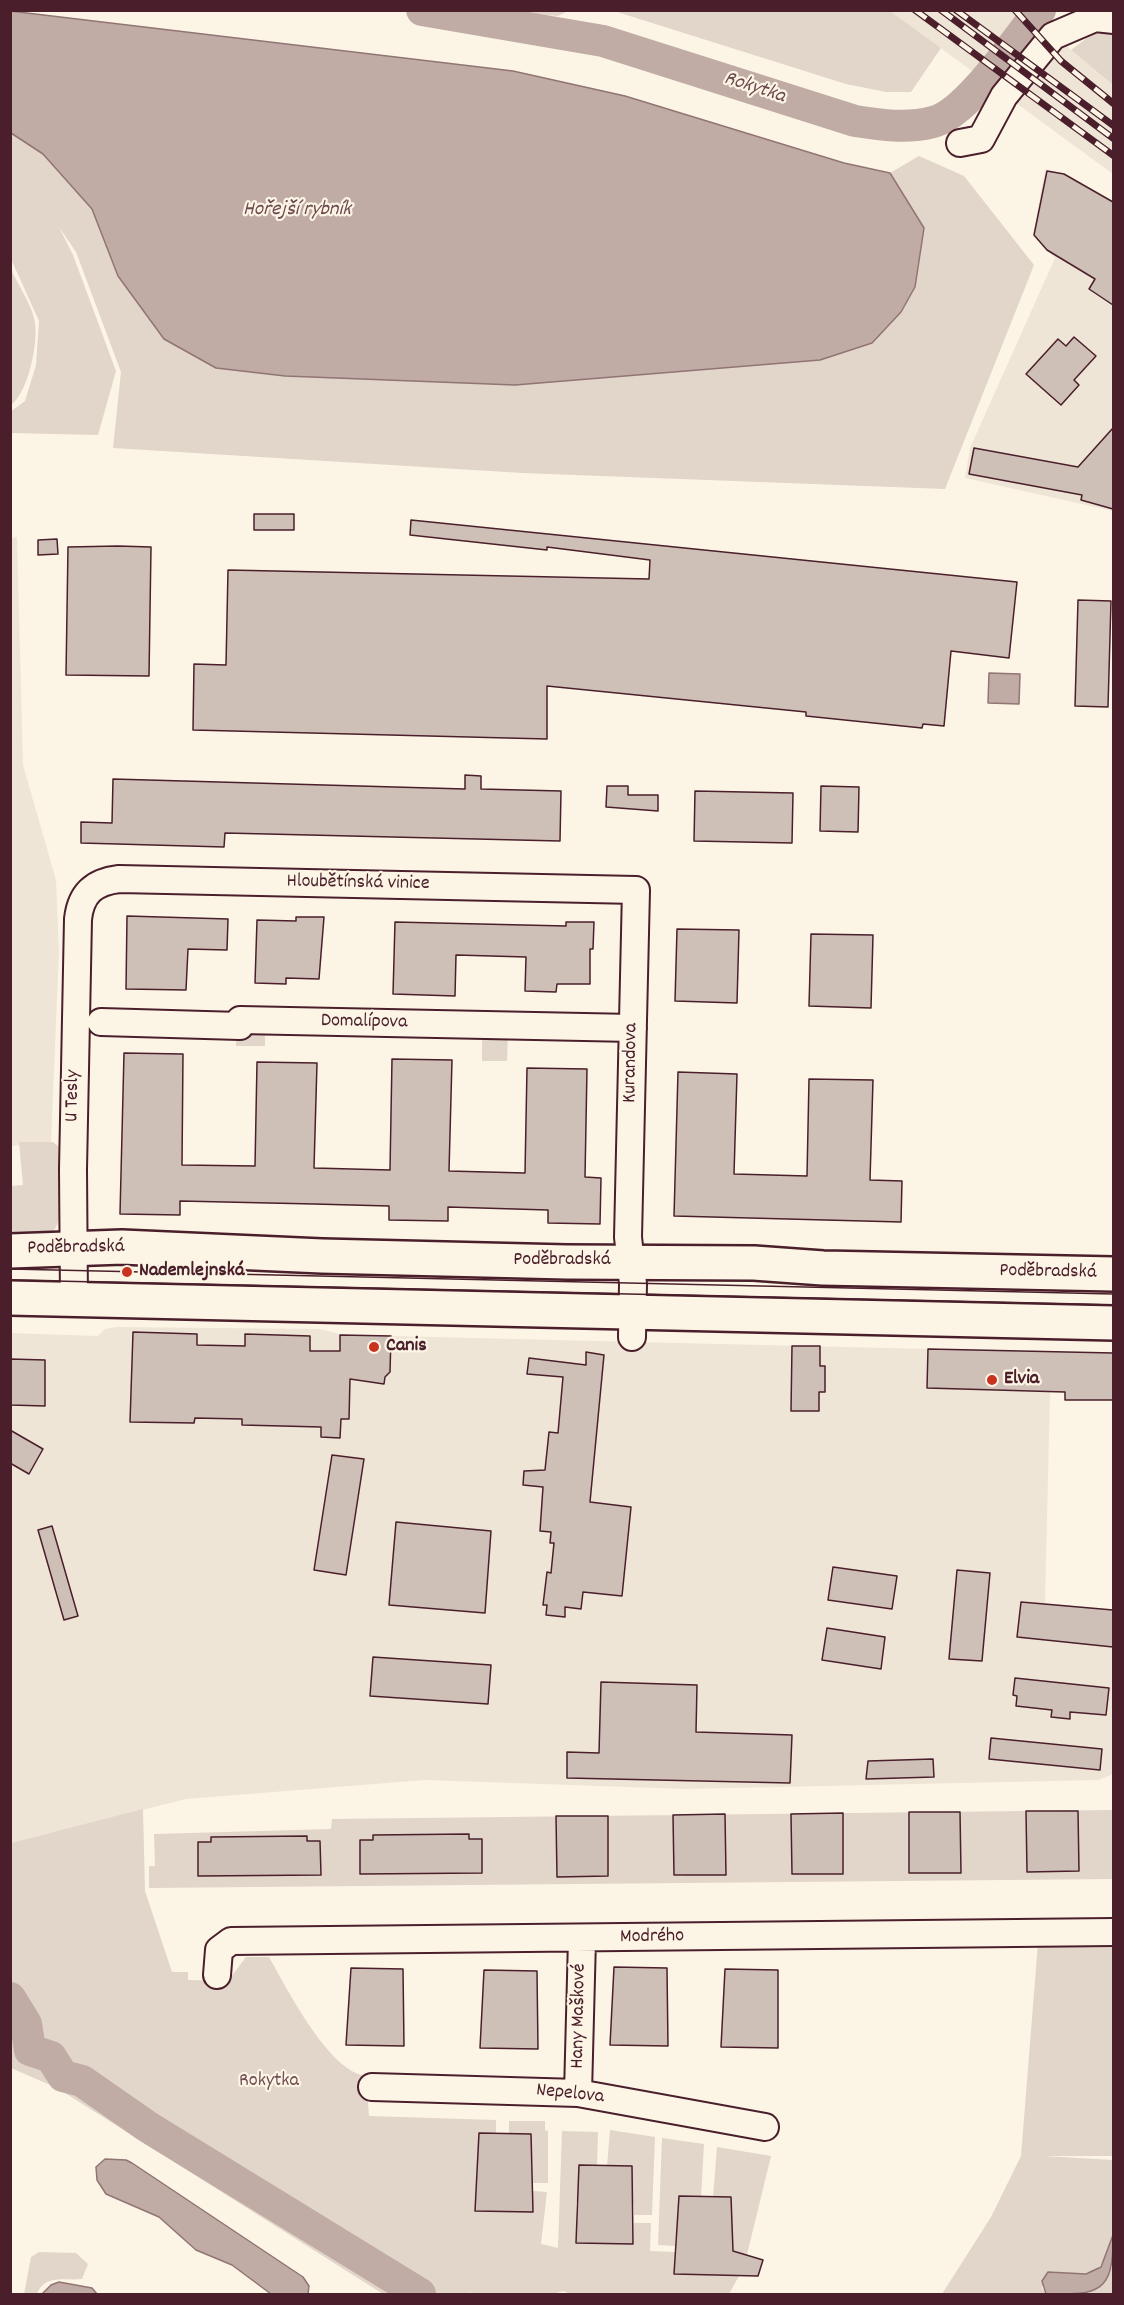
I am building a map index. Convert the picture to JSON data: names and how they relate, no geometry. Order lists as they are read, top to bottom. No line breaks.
{"streets":{"main road":["Poděbradská"],"street":["Hloubětínská vinice","Domalípova","Kurandova","U Tesly","Modrého","Hany Maškové","Nepelova"]},"crossings":[["Hloubětínská vinice","Kurandova"],["Hloubětínská vinice","U Tesly"],["Domalípova","Kurandova"],["Kurandova","Poděbradská"],["U Tesly","Poděbradská"],["Modrého","Hany Maškové"],["Hany Maškové","Nepelova"]],"water":["Rokytka","Hořejší rybník"],"parks":["Rokytka"],"places":["Nademlejnská","Canis","Elvia"]}
